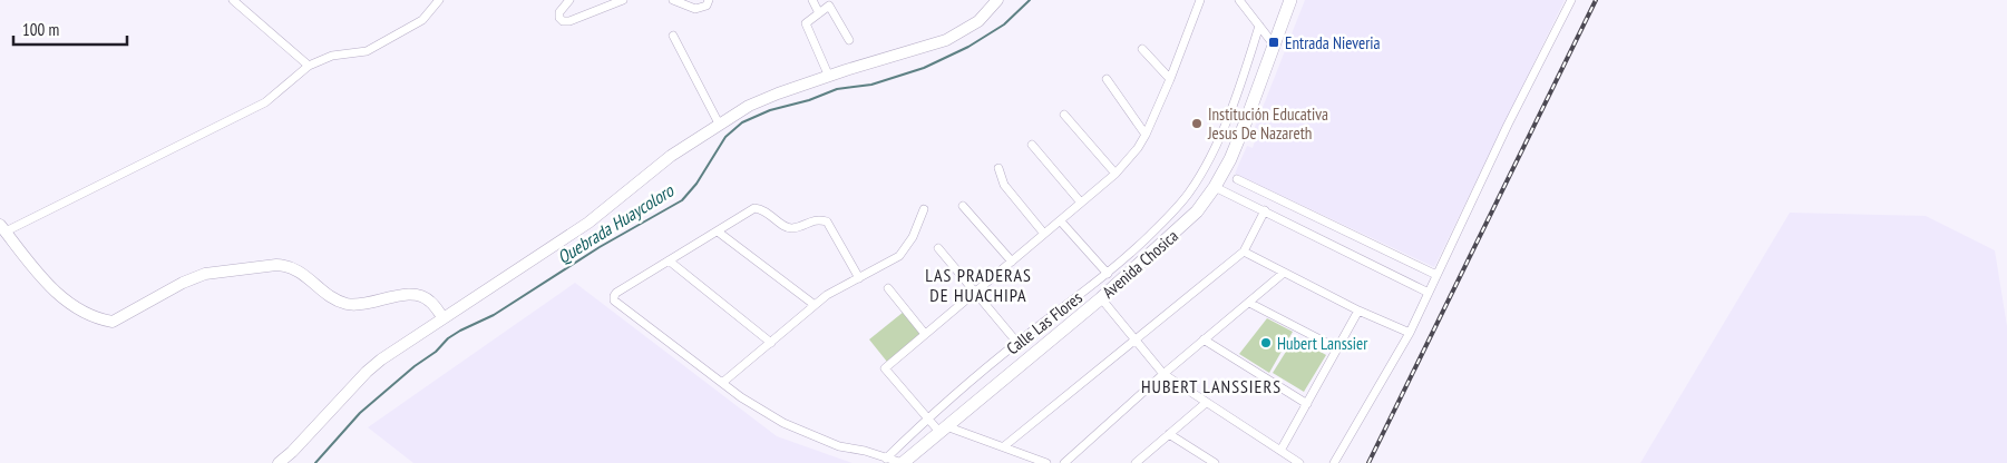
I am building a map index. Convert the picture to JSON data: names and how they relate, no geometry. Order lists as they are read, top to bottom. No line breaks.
{"streets":{"main road":["Avenida Chosica"],"street":["Calle Las Flores"]},"districts":["LAS PRADERAS DE HUACHIPA","HUBERT LANSSIERS"],"water":["Quebrada Huaycoloro"],"places":{"transit":["Entrada Nieveria"],"other":["Institución Educativa Jesus De Nazareth","Hubert Lanssier"]},"scale_bar":"100 m"}
